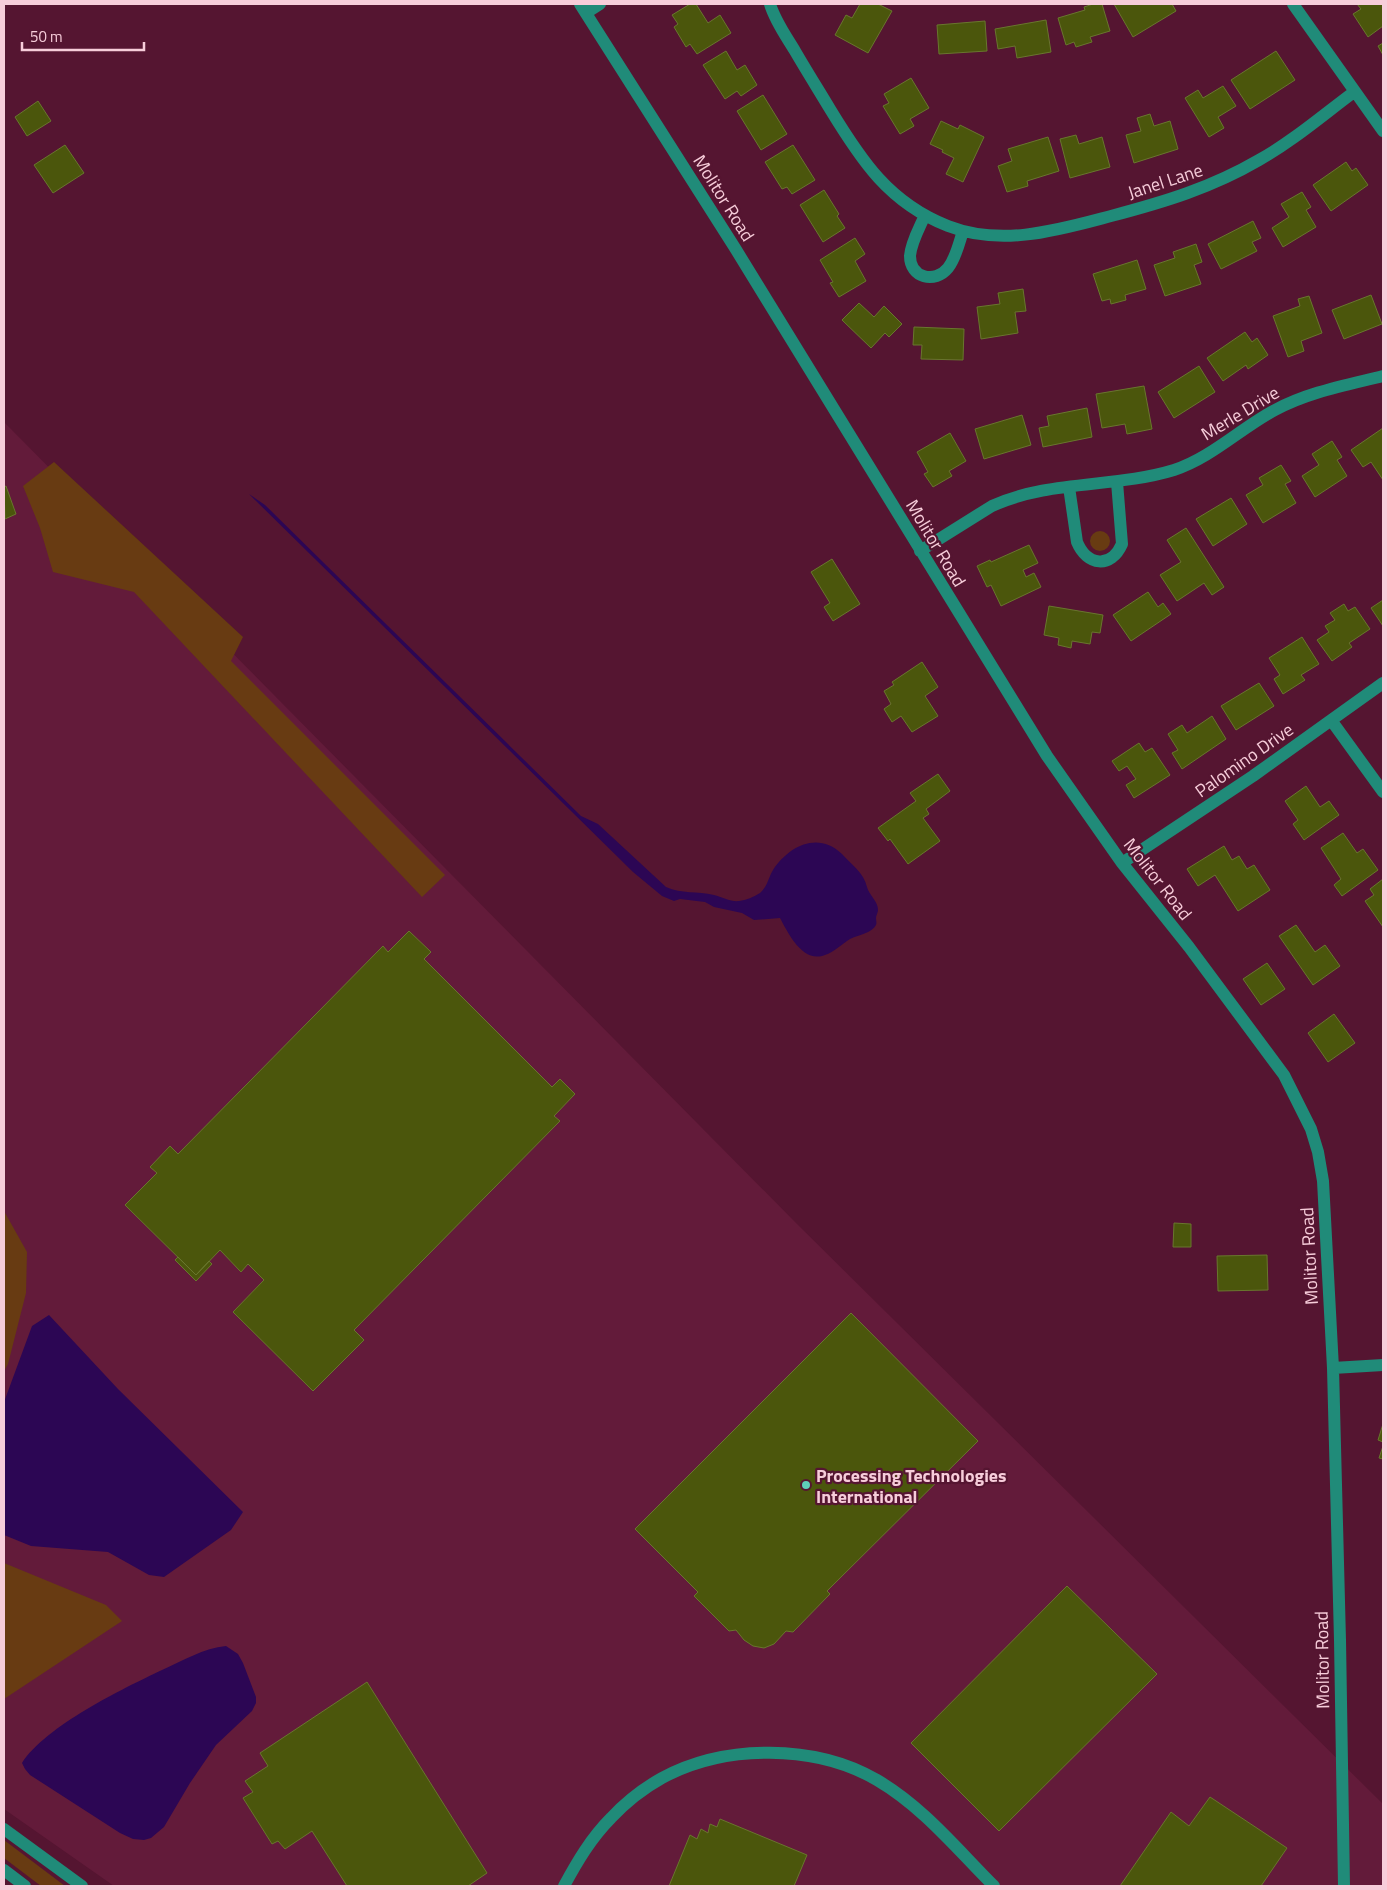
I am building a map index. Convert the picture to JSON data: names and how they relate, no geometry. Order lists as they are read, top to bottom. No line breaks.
{"streets":{"street":["Janel Lane","Molitor Road","Merle Drive","Palomino Drive"]},"crossings":[["Molitor Road","Merle Drive"],["Molitor Road","Palomino Drive"]],"places":["Processing Technologies International"],"scale_bar":"50 m"}
